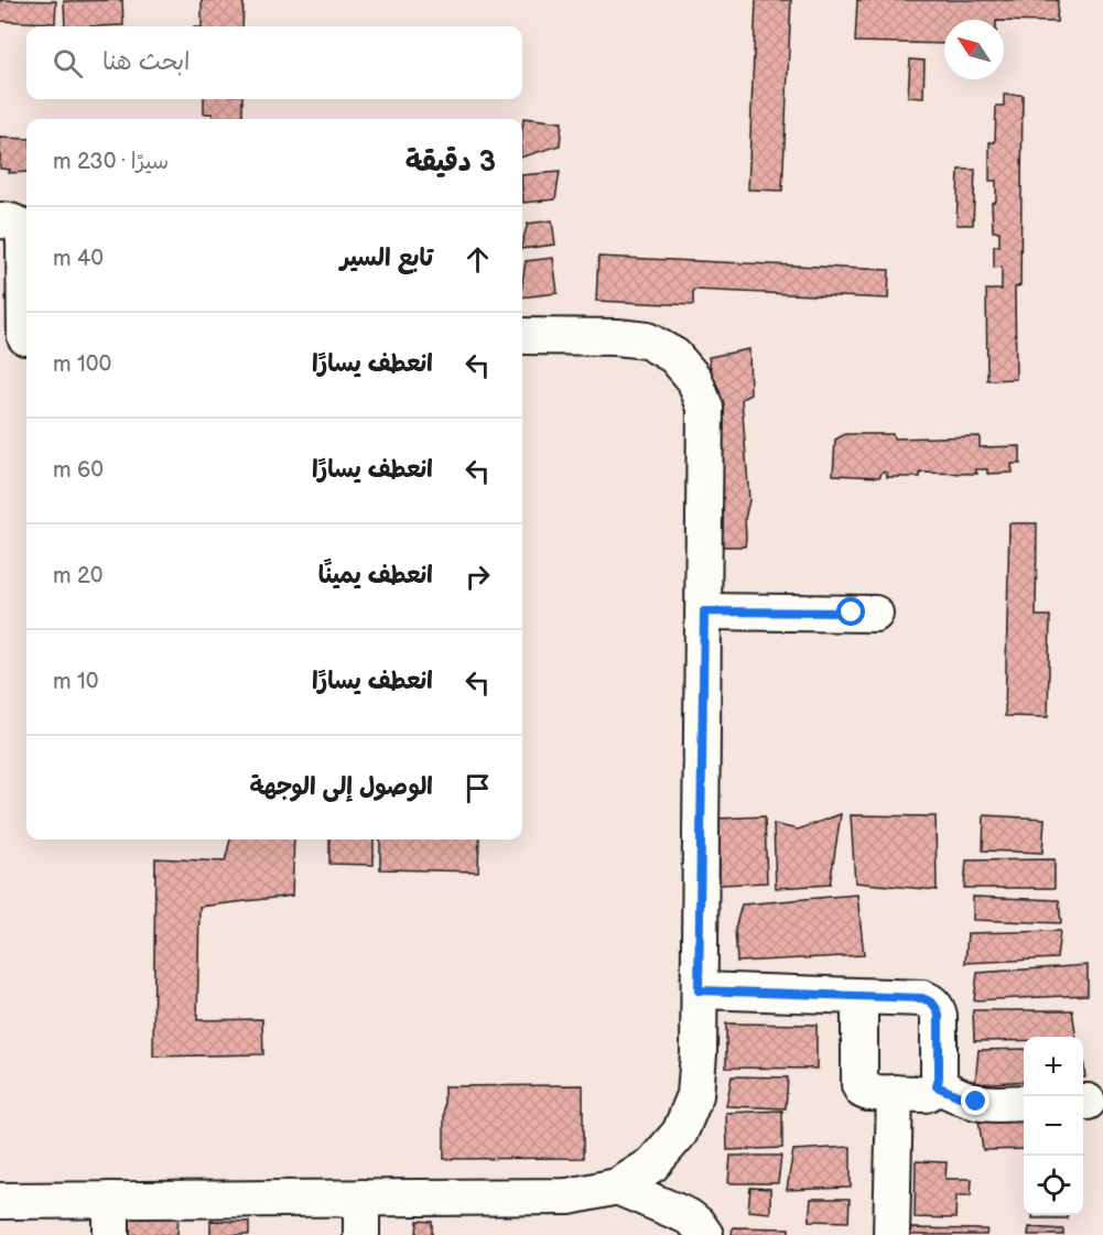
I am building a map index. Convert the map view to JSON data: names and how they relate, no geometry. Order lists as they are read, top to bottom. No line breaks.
{"north":"top left","page":{"search":"ابحث هنا","heading":["3 دقيقة","سيرًا · 230 m"],"list":[["تابع السير","40 m"],["انعطف يسارًا","100 m"],["انعطف يسارًا","60 m"],["انعطف يمينًا","20 m"],["انعطف يسارًا","10 m"],"الوصول إلى الوجهة"],"map_buttons":["+","−"]}}
